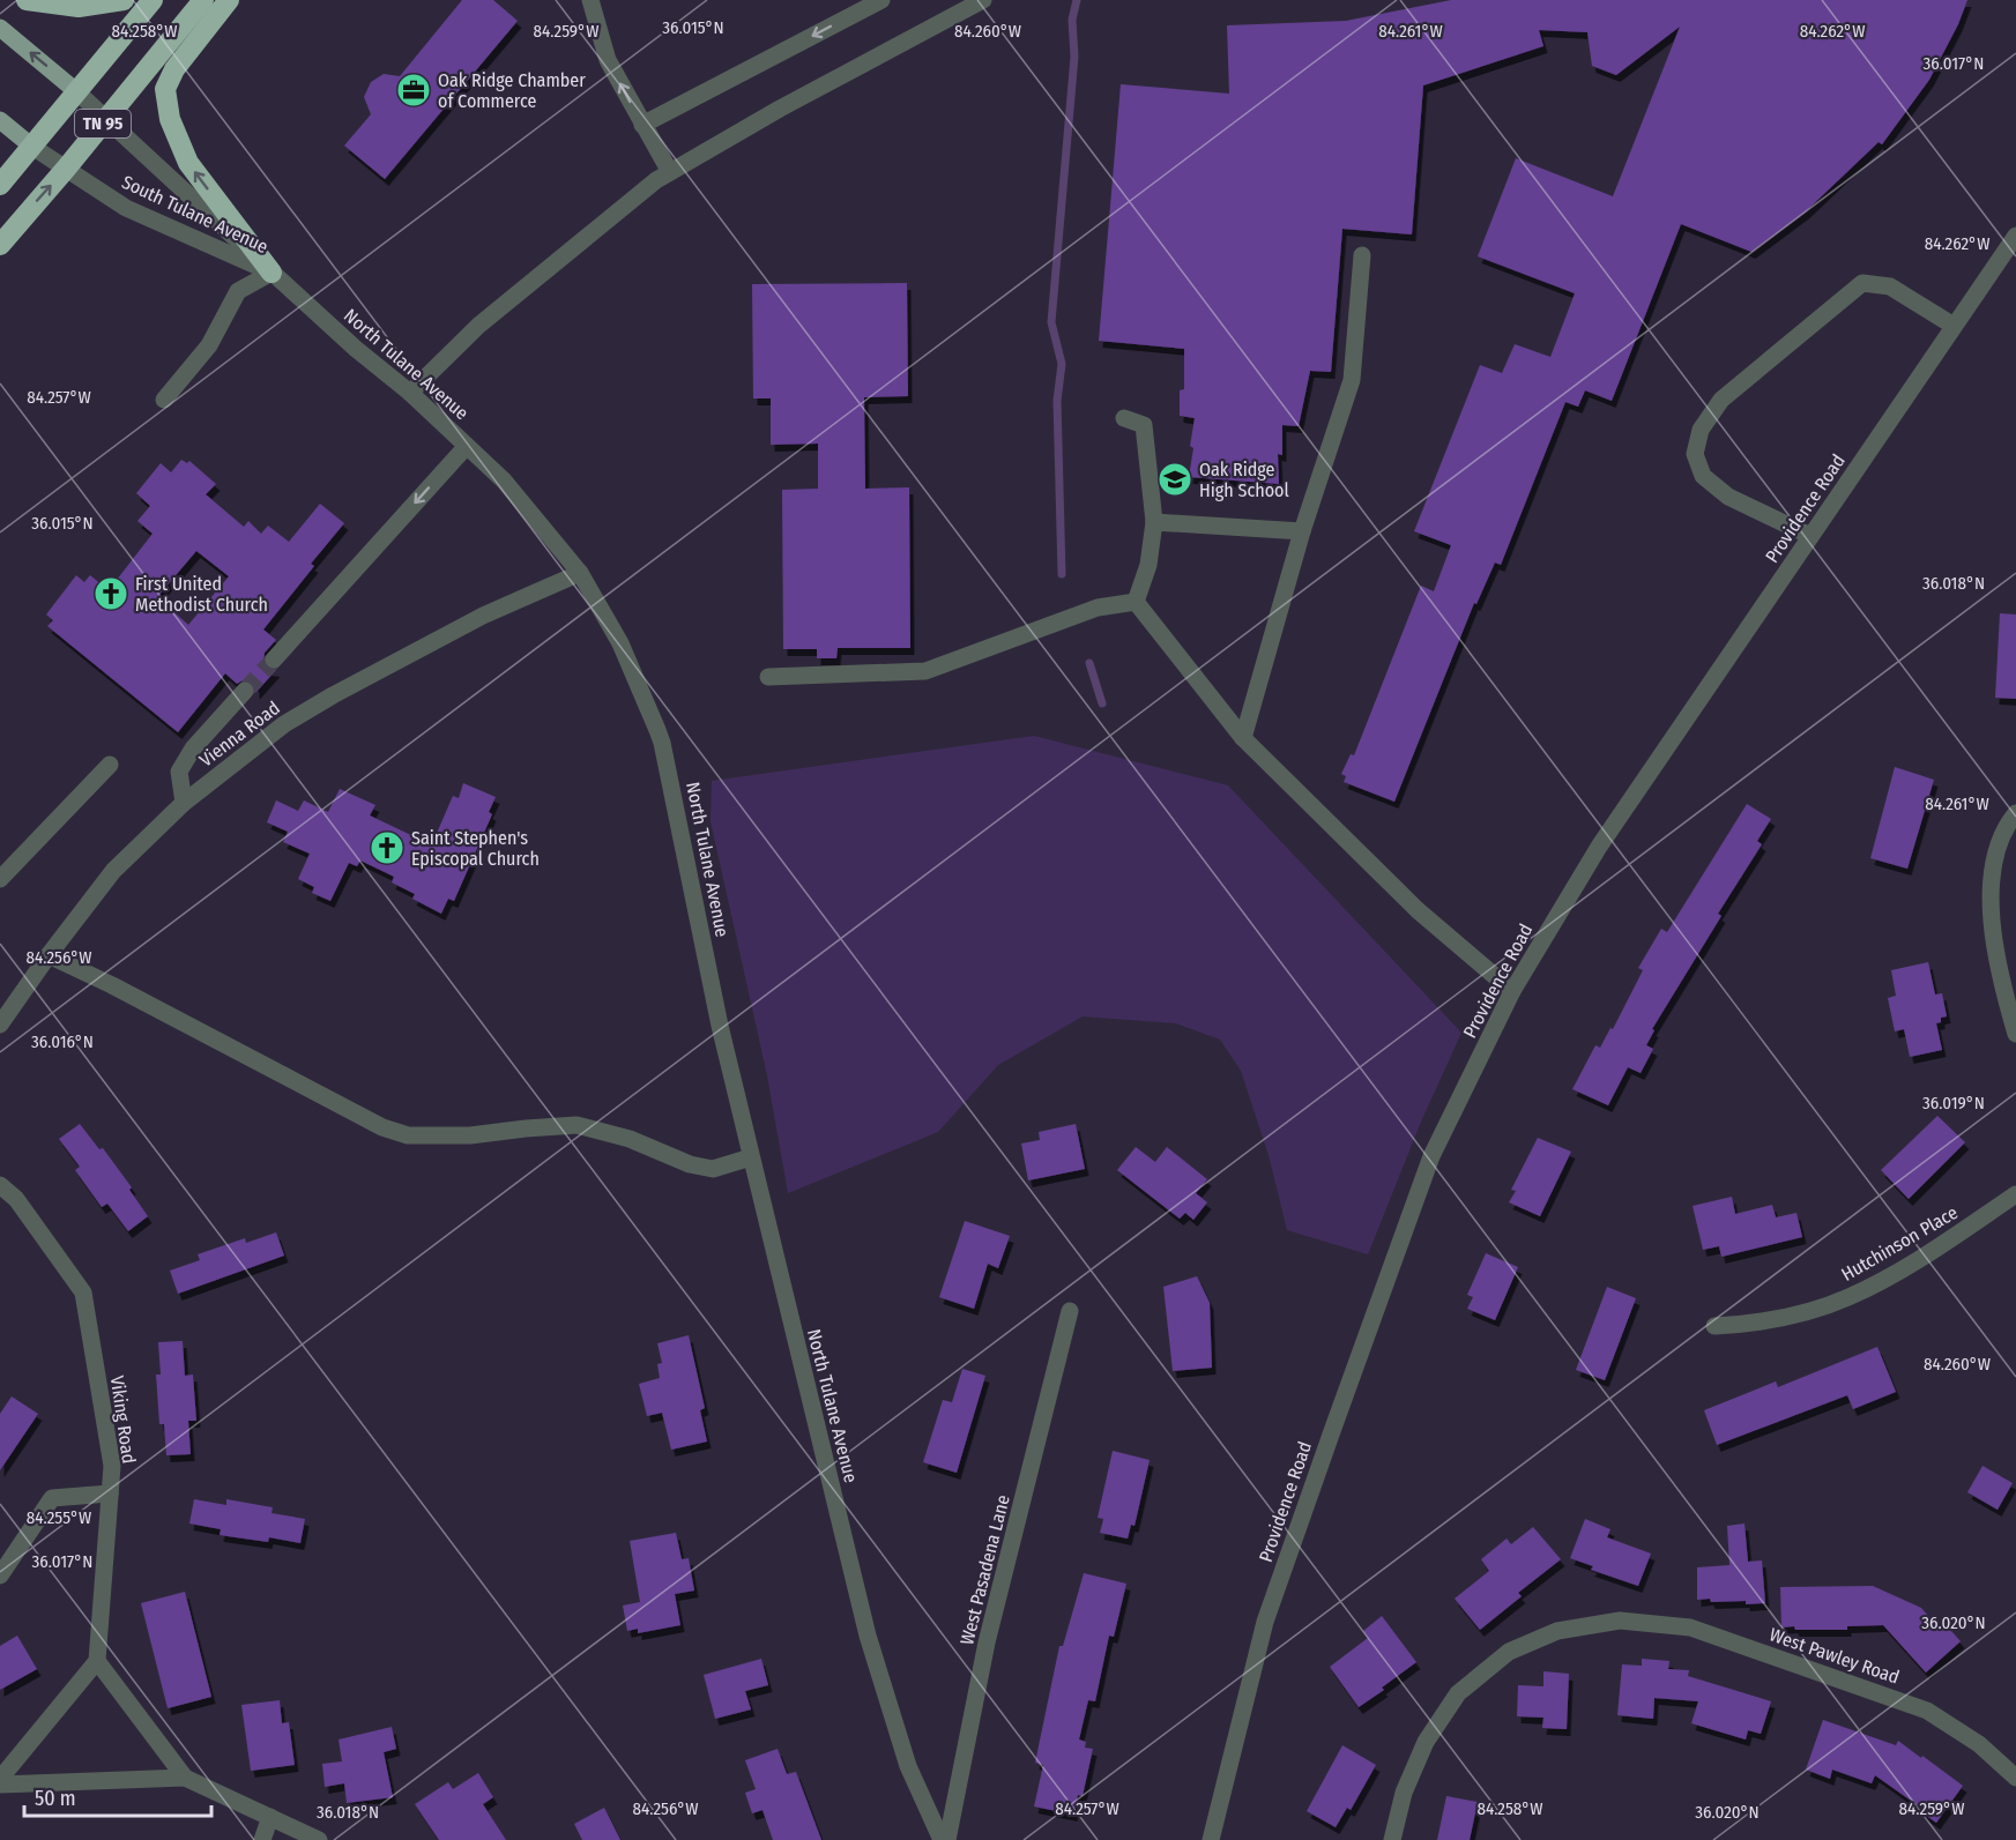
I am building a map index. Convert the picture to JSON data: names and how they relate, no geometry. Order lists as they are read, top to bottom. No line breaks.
{"streets":{"highway":["TN 95"],"main road":["South Tulane Avenue"],"street":["North Tulane Avenue","Providence Road","Vienna Road","Hutchinson Place","Viking Road","West Pasadena Lane","West Pawley Road"]},"crossings":[["TN 95","South Tulane Avenue"],["TN 95","North Tulane Avenue"],["South Tulane Avenue","North Tulane Avenue"],["North Tulane Avenue","Vienna Road"]],"places":{"office":["Oak Ridge Chamber of Commerce"],"school or university":["Oak Ridge High School"],"church":["First United Methodist Church","Saint Stephen's Episcopal Church"]},"scale_bar":"50 m","coordinates":["36.015°N","84.258°W","84.259°W","84.260°W","84.261°W","84.262°W","36.017°N","84.257°W","36.018°N","84.256°W","36.016°N","36.019°N","84.255°W","36.020°N"]}
